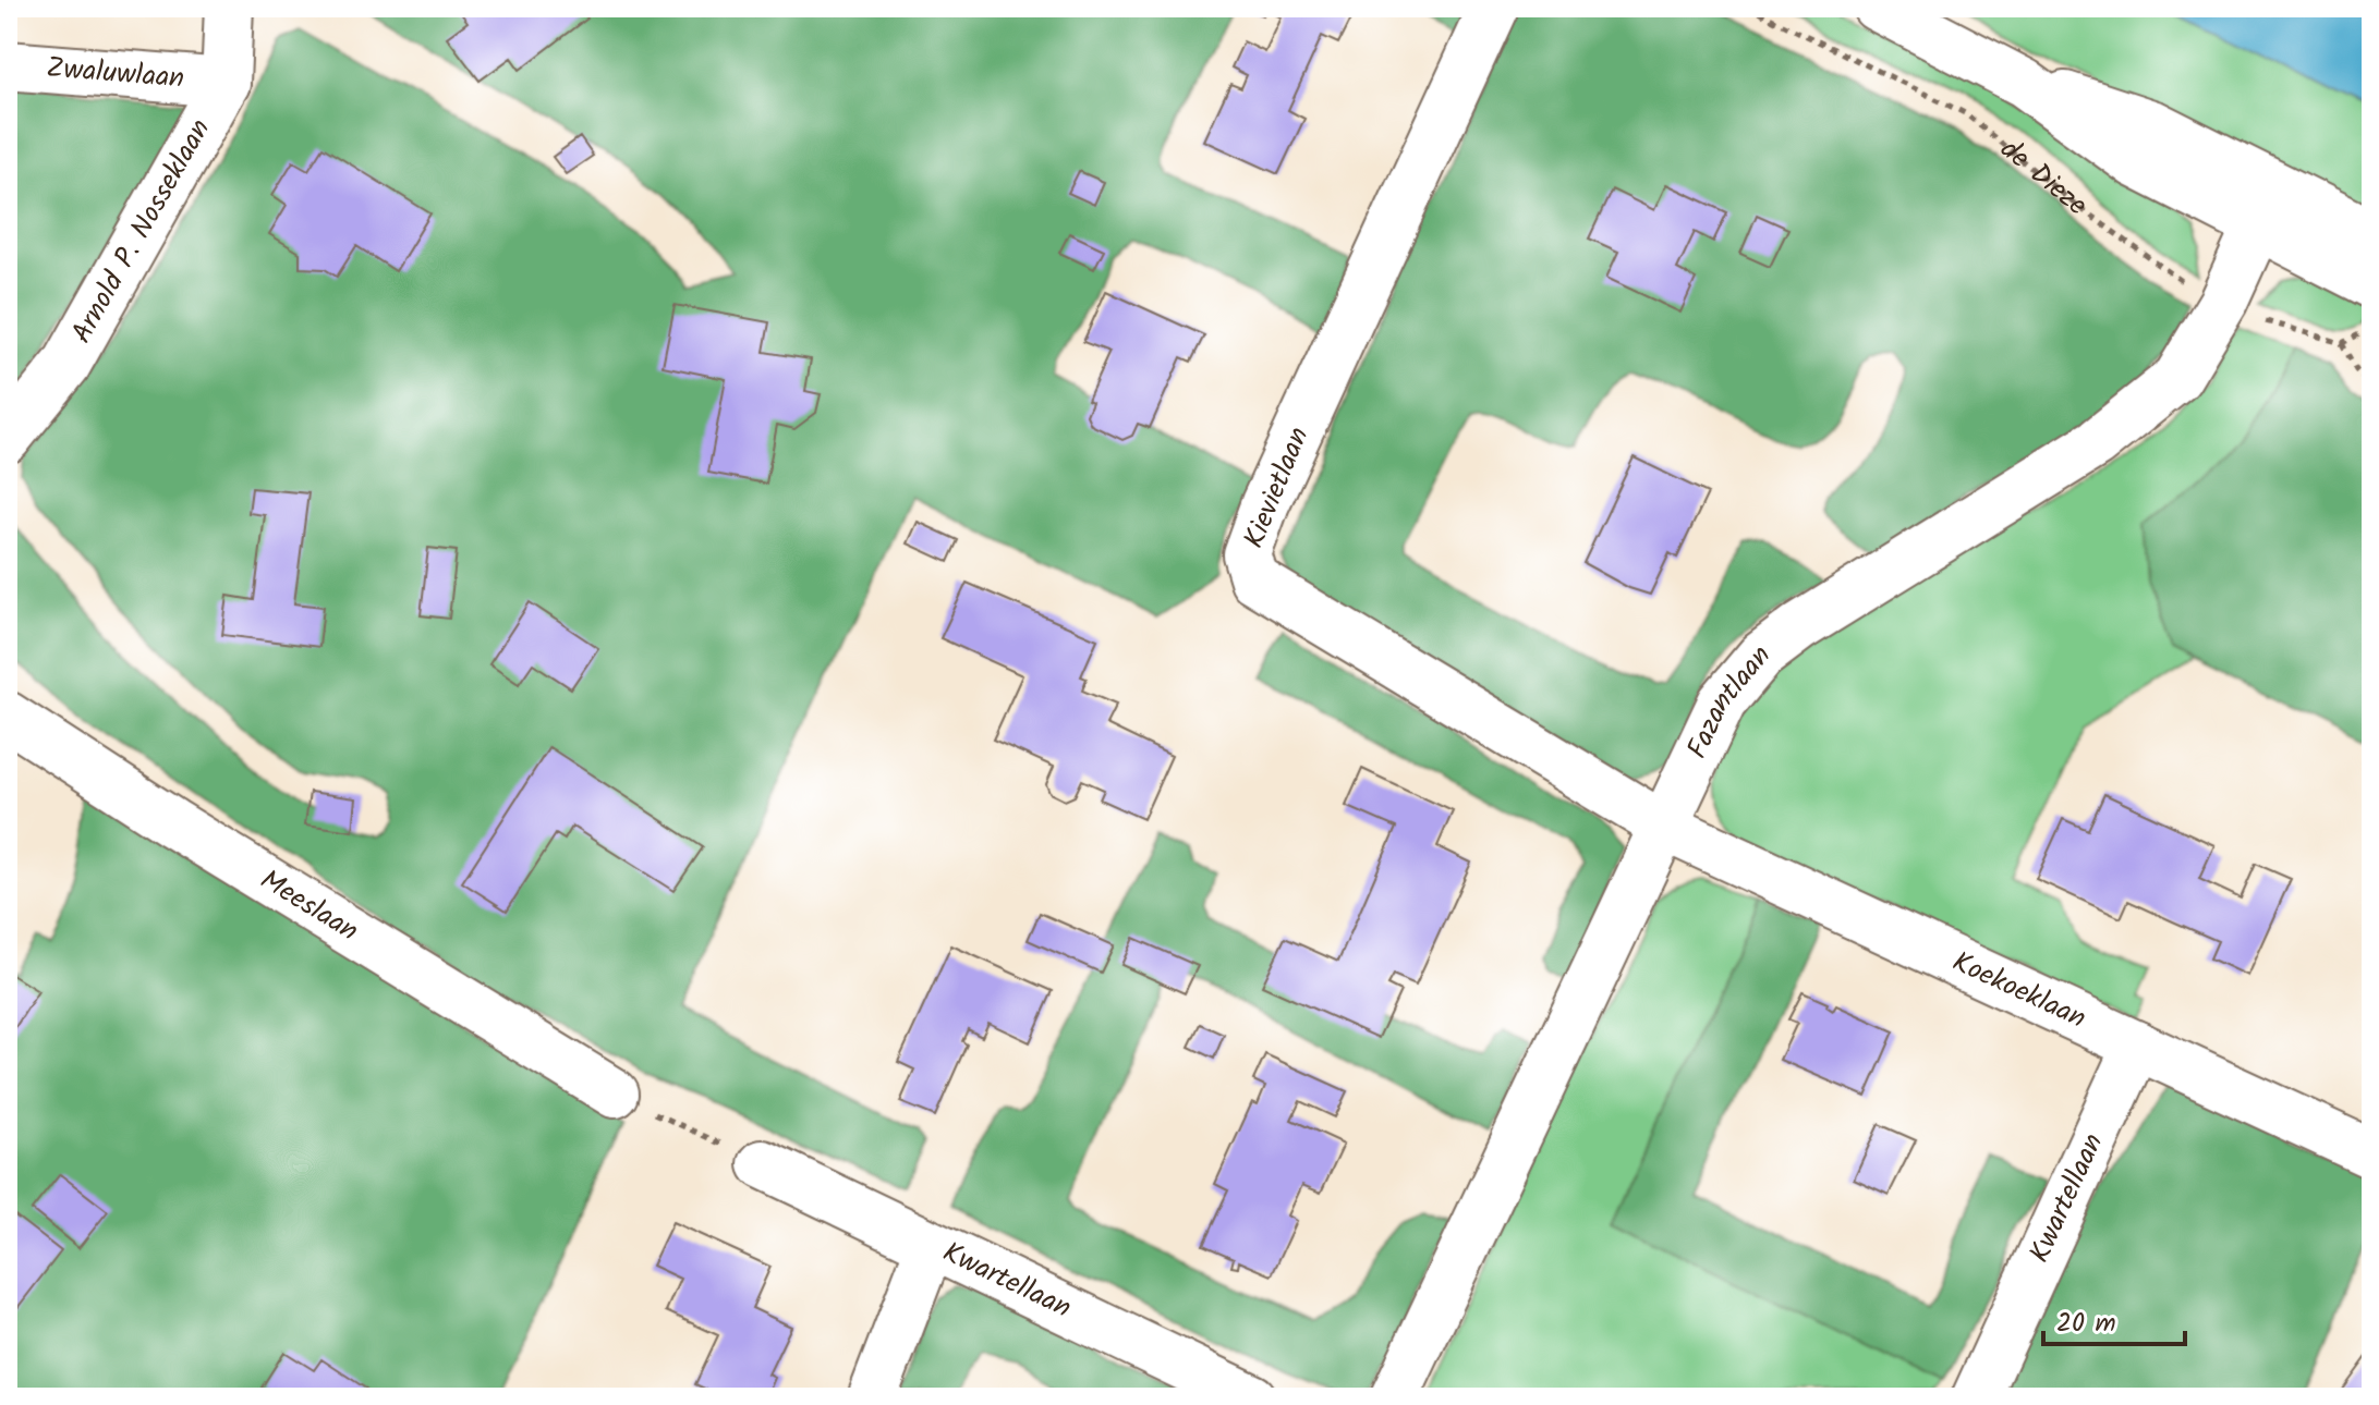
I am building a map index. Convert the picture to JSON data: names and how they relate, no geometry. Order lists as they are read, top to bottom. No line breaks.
{"streets":{"street":["Zwaluwlaan","Arnold P. Nosseklaan","Kievietlaan","Fazantlaan","Meeslaan","Koekoeklaan","Kwartellaan"],"path":["de Dieze"]},"crossings":[["Zwaluwlaan","Arnold P. Nosseklaan"],["de Dieze","Fazantlaan"],["Kievietlaan","Fazantlaan"],["Kievietlaan","Koekoeklaan"],["Fazantlaan","Koekoeklaan"],["Koekoeklaan","Kwartellaan"]],"scale_bar":"20 m"}
